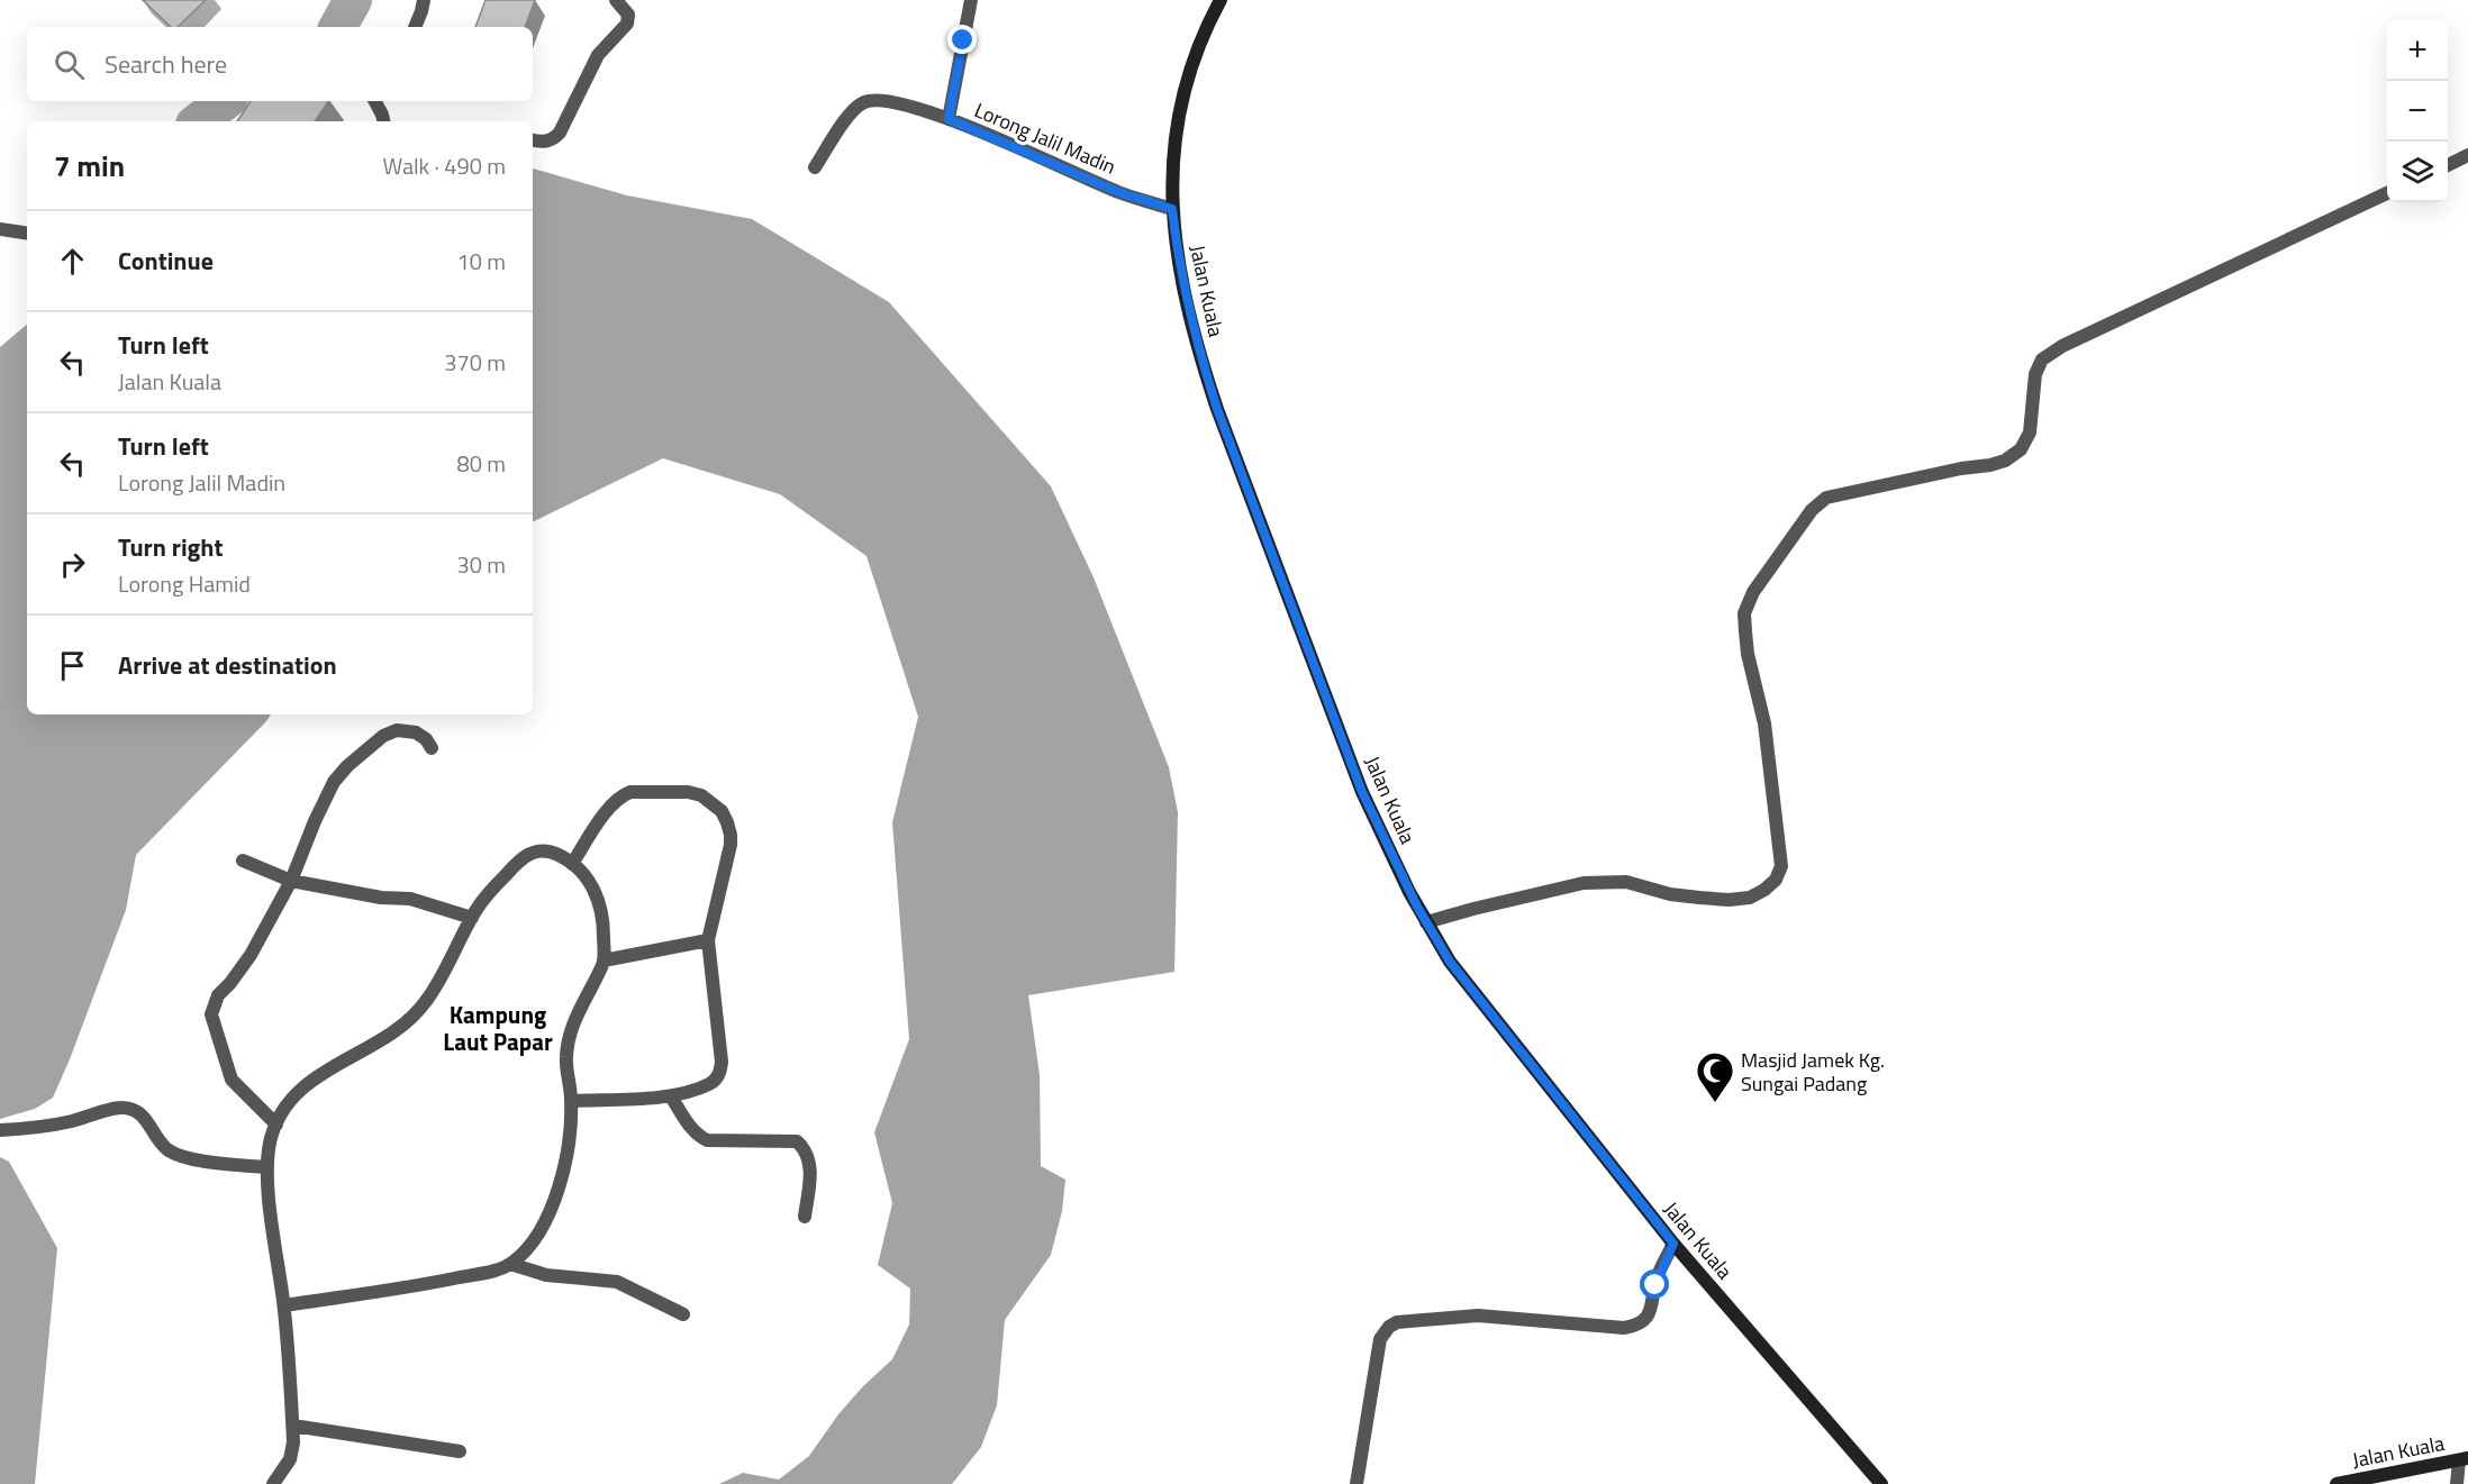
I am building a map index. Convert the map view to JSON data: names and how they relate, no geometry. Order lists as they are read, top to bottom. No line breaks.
{"streets":{"main road":["Jalan Kuala"],"street":["Lorong Jalil Madin"]},"crossings":[["Lorong Jalil Madin","Jalan Kuala"]],"districts":["Kampung Laut Papar"],"places":{"mosque":["Masjid Jamek Kg. Sungai Padang"]},"page":{"map_buttons":["+","−"],"search":"Search here","heading":["7 min","Walk · 490 m"],"list":[["Continue","10 m"],["Turn left","Jalan Kuala","370 m"],["Turn left","Lorong Jalil Madin","80 m"],["Turn right","Lorong Hamid","30 m"],"Arrive at destination"]}}
